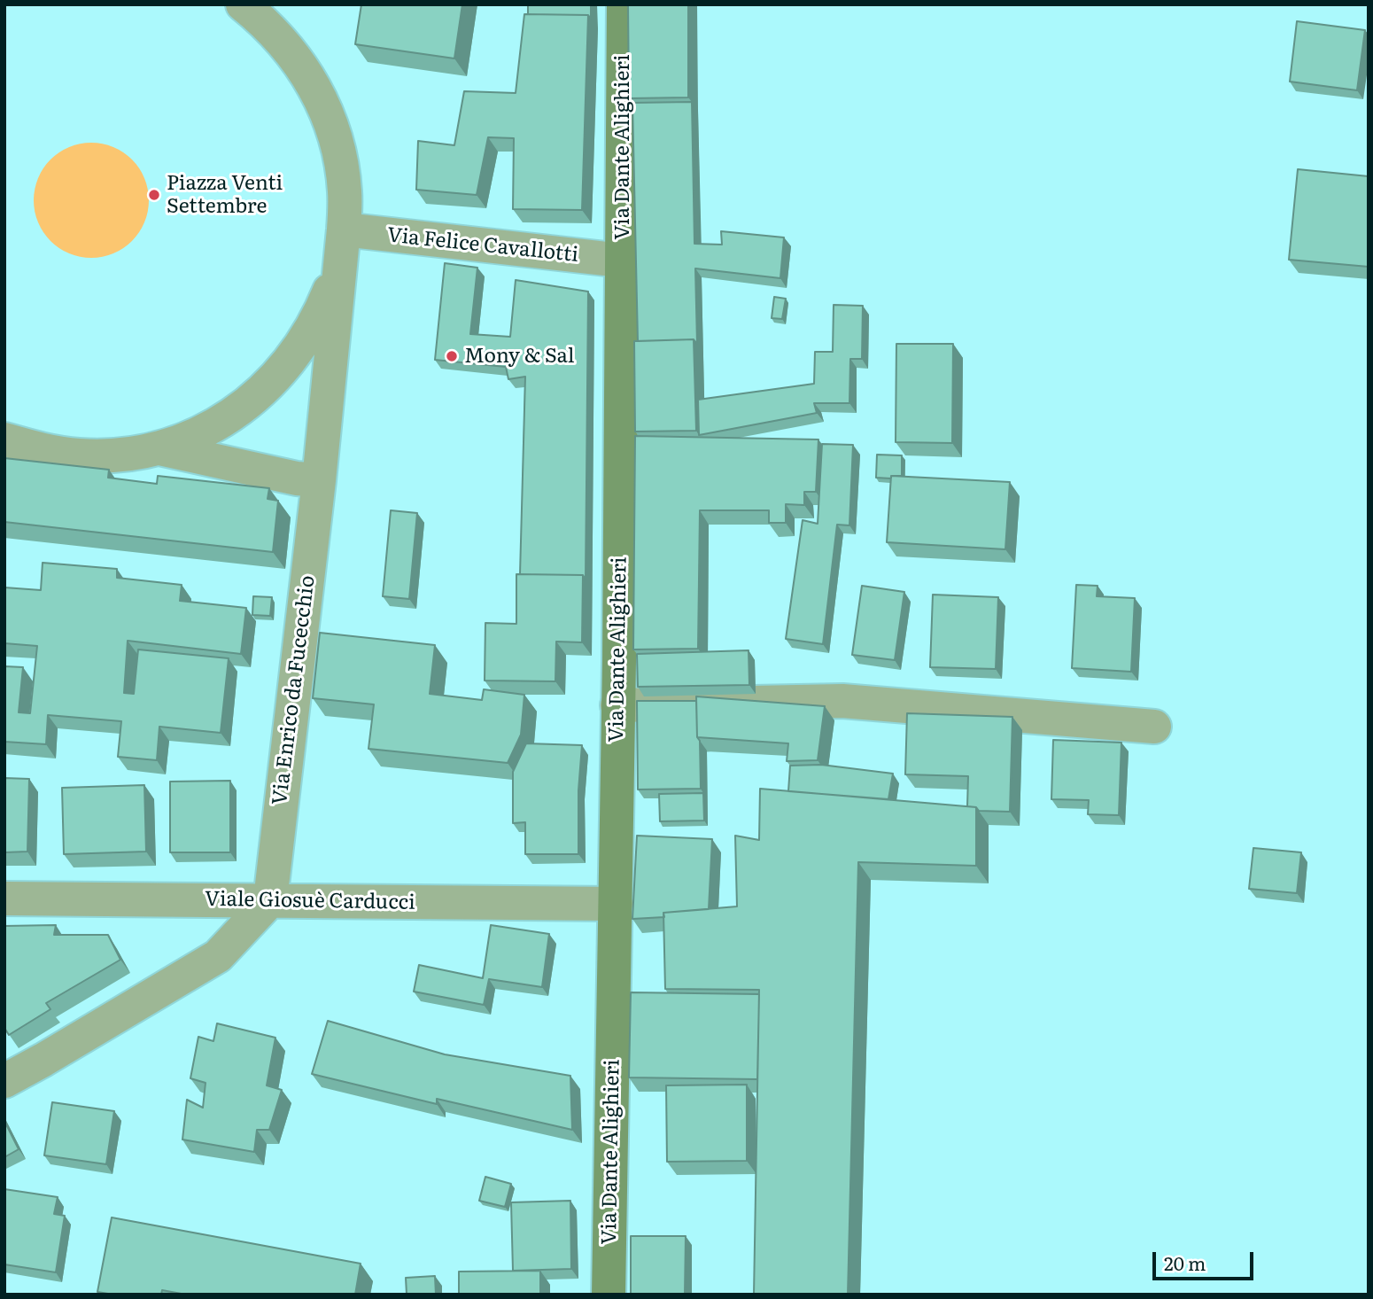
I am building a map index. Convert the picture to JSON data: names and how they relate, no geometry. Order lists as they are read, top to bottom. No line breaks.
{"streets":{"street":["Via Dante Alighieri","Via Felice Cavallotti","Via Enrico da Fucecchio","Viale Giosuè Carducci"]},"crossings":[["Via Dante Alighieri","Via Felice Cavallotti"],["Via Dante Alighieri","Viale Giosuè Carducci"],["Via Enrico da Fucecchio","Viale Giosuè Carducci"]],"places":["Piazza Venti Settembre","Mony & Sal"],"scale_bar":"20 m"}
